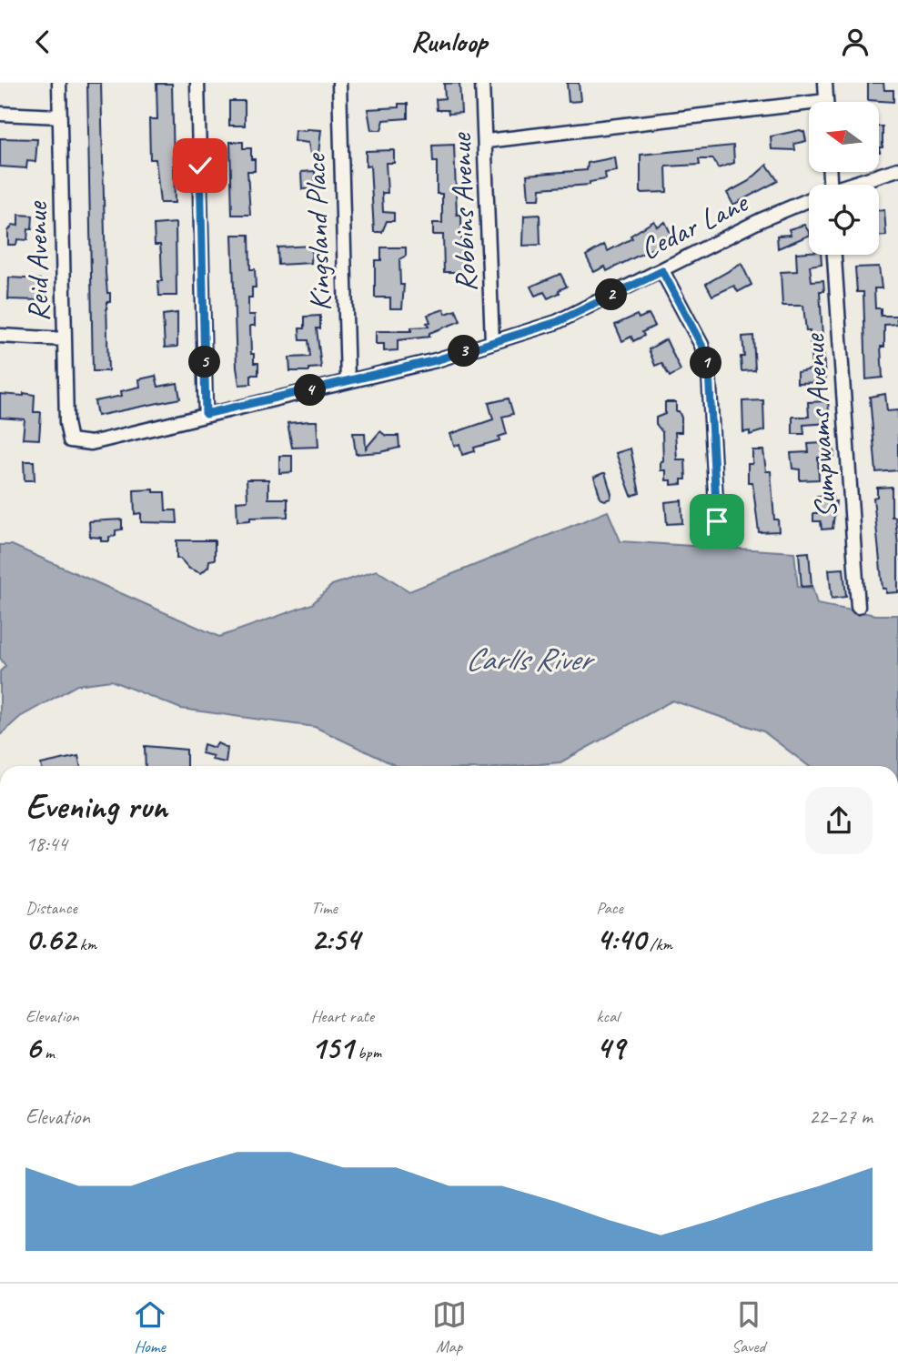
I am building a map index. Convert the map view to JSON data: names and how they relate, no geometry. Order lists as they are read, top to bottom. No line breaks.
{"streets":{"street":["Robbins Avenue","Cedar Lane","Kingsland Place","Reid Avenue","Sumpwams Avenue"]},"crossings":[["Robbins Avenue","Cedar Lane"],["Cedar Lane","Kingsland Place"],["Cedar Lane","Reid Avenue"]],"water":["Carlls River"],"north":"left","page":{"header":"Runloop","pins":["2","3","5","1","4"],"heading":["Evening run","18:44"],"stats":[["Distance","0.62 km"],["Time","2:54"],["Pace","4:40 /km"],["Elevation","6 m"],["Heart rate","151 bpm"],["kcal","49"]],"chart":["Elevation","22–27 m"],"tabs":["Home","Map","Saved"]}}
